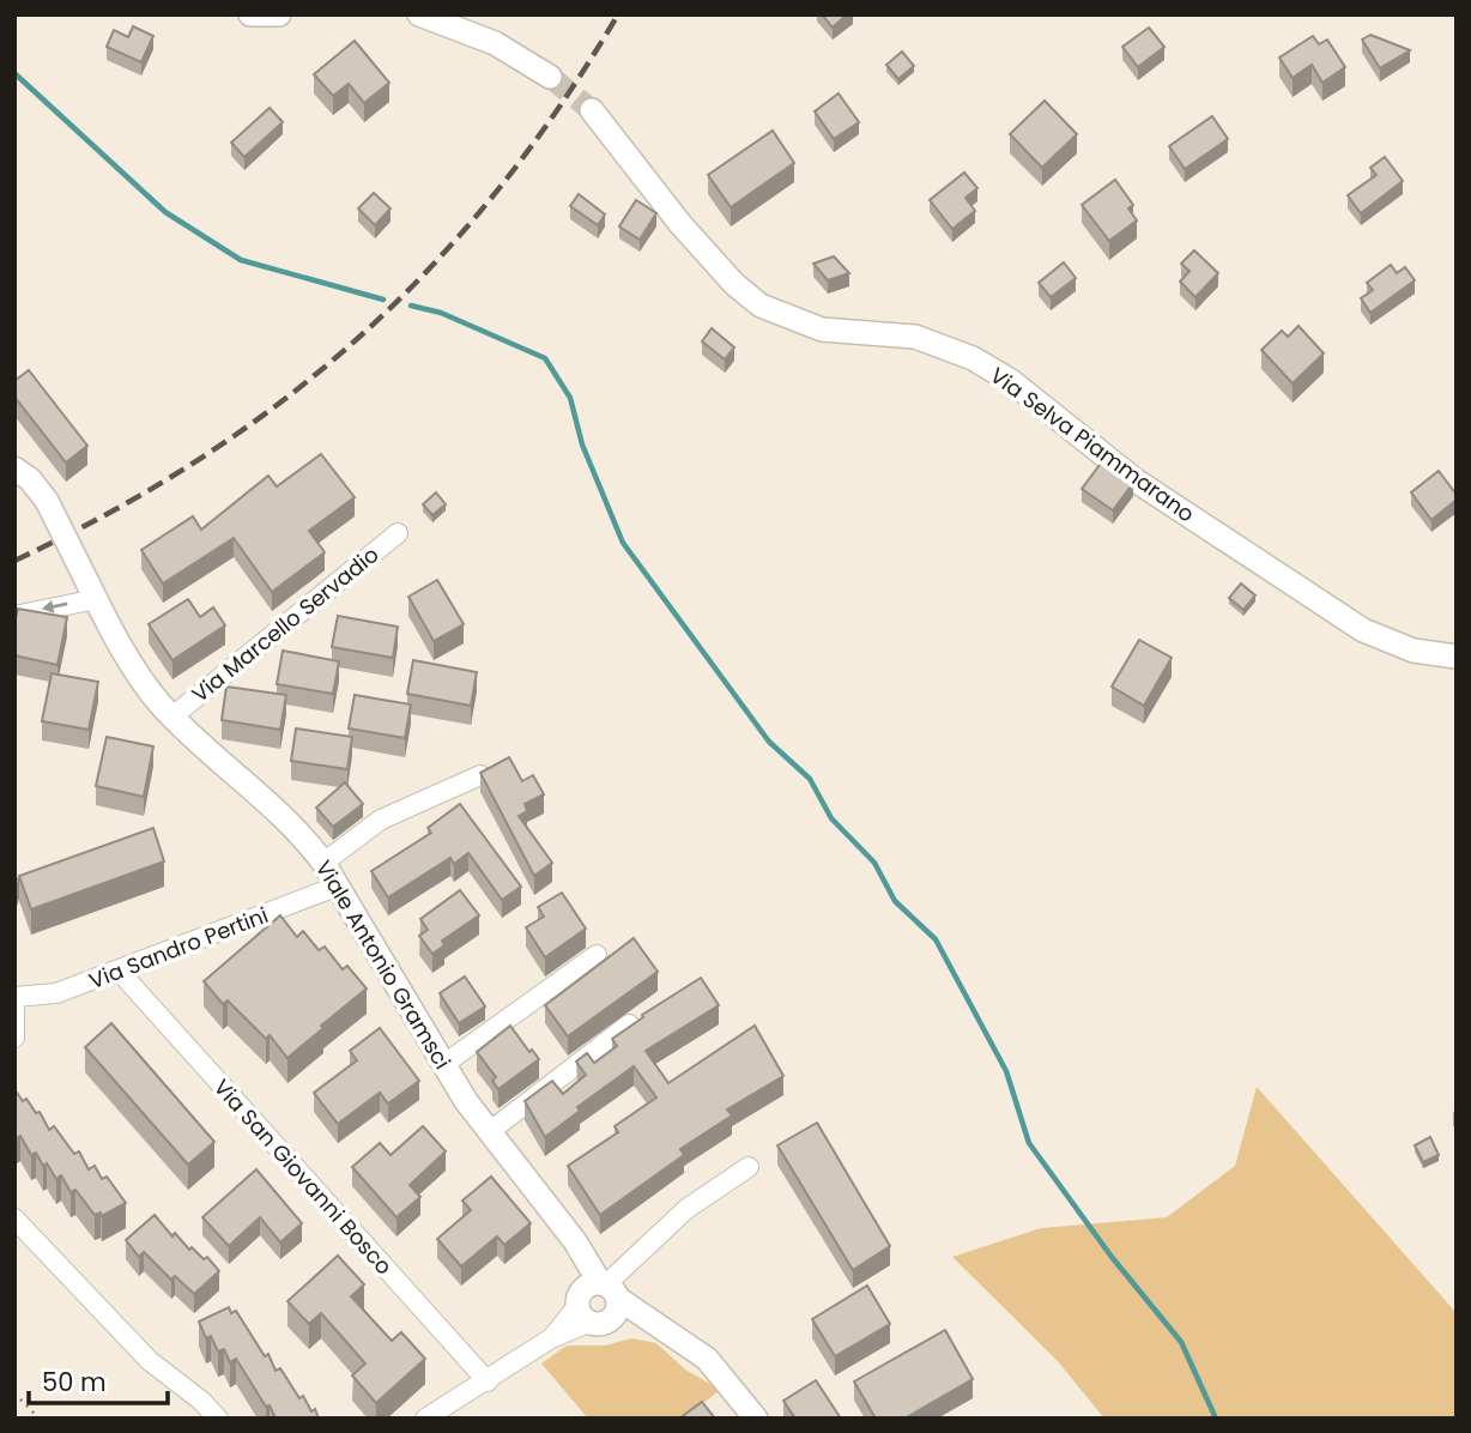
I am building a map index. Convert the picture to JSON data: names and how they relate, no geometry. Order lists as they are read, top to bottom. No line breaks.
{"streets":{"street":["Via Selva Piammarano","Via Marcello Servadio","Via Sandro Pertini","Viale Antonio Gramsci","Via San Giovanni Bosco"]},"crossings":[["Via Marcello Servadio","Viale Antonio Gramsci"],["Via Sandro Pertini","Viale Antonio Gramsci"],["Via Sandro Pertini","Via San Giovanni Bosco"]],"scale_bar":"50 m"}
